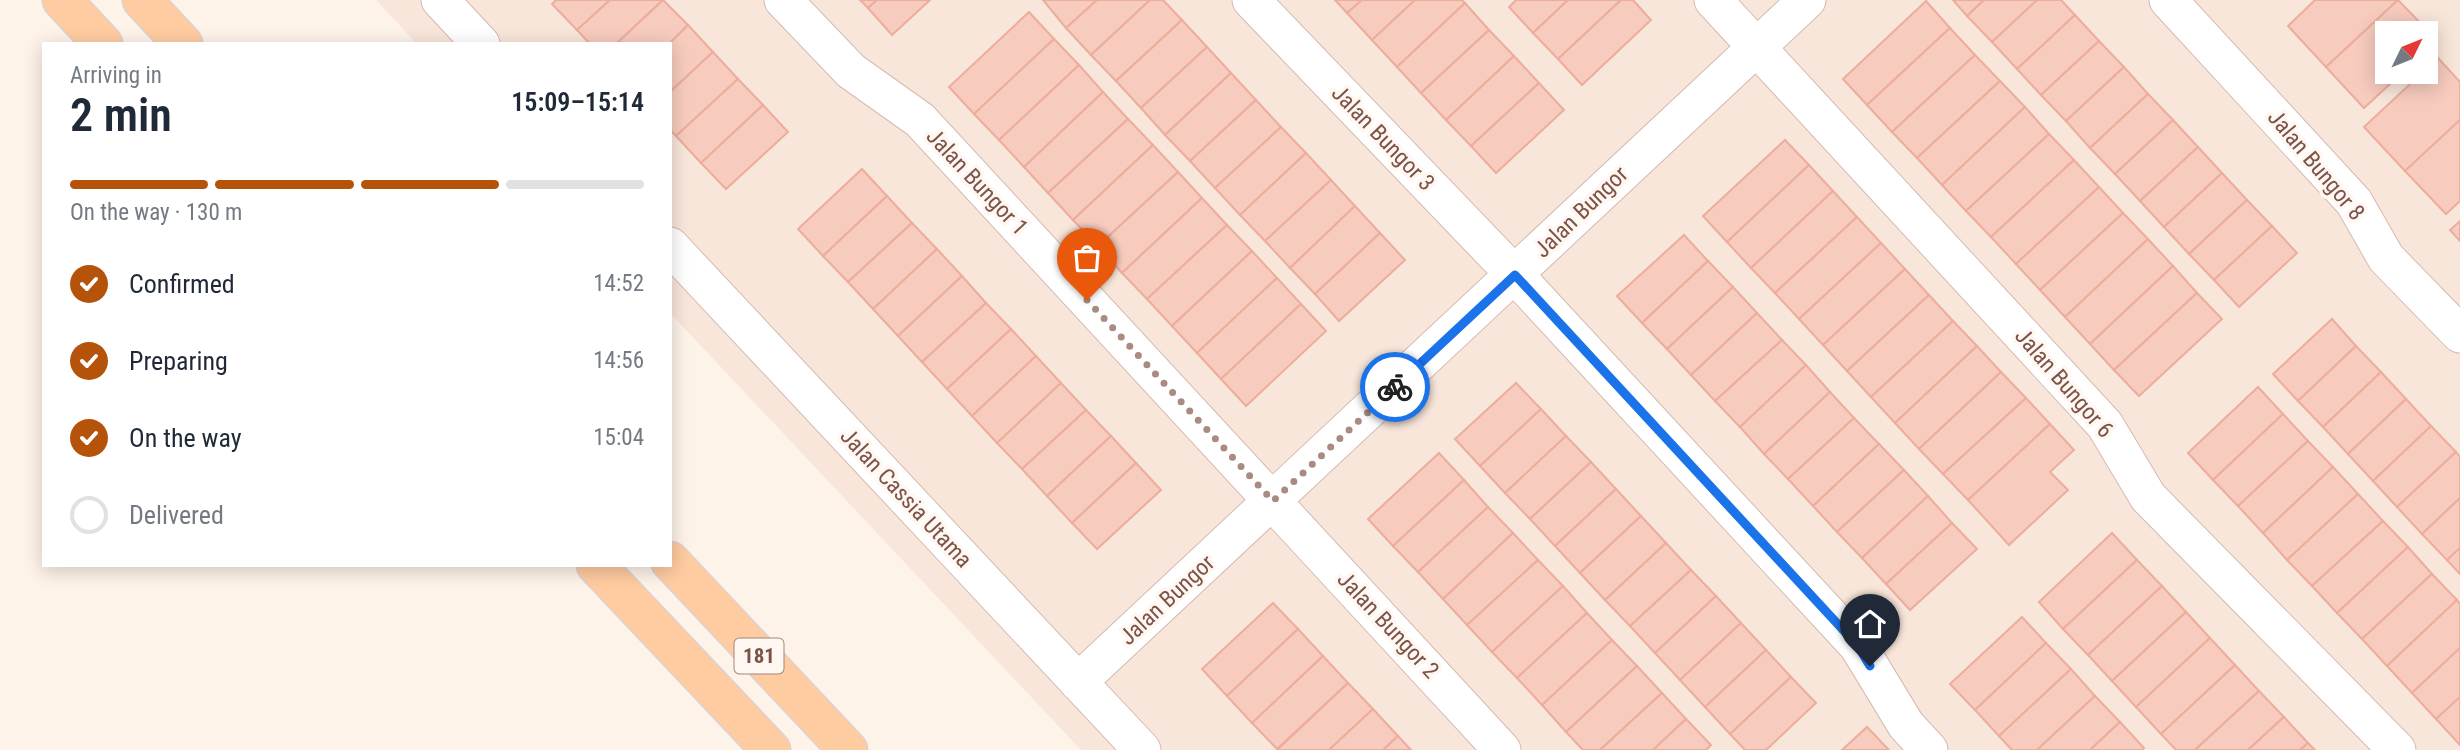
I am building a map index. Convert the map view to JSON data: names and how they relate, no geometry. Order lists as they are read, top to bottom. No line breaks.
{"streets":{"main road":["181"],"street":["Jalan Bungor 3","Jalan Bungor 8","Jalan Bungor 1","Jalan Bungor","Jalan Bungor 6","Jalan Cassia Utama","Jalan Bungor 2"]},"crossings":[["Jalan Bungor 3","Jalan Bungor"],["Jalan Bungor 1","Jalan Bungor"],["Jalan Bungor 1","Jalan Bungor 2"],["Jalan Bungor","Jalan Bungor 6"],["Jalan Bungor","Jalan Cassia Utama"],["Jalan Bungor","Jalan Bungor 2"]],"north":"top right","page":{"heading":["2 min","Arriving in","15:09–15:14"],"bar":"On the way · 130 m","list":[["Confirmed","14:52"],["Preparing","14:56"],["On the way","15:04"],"Delivered"]}}
